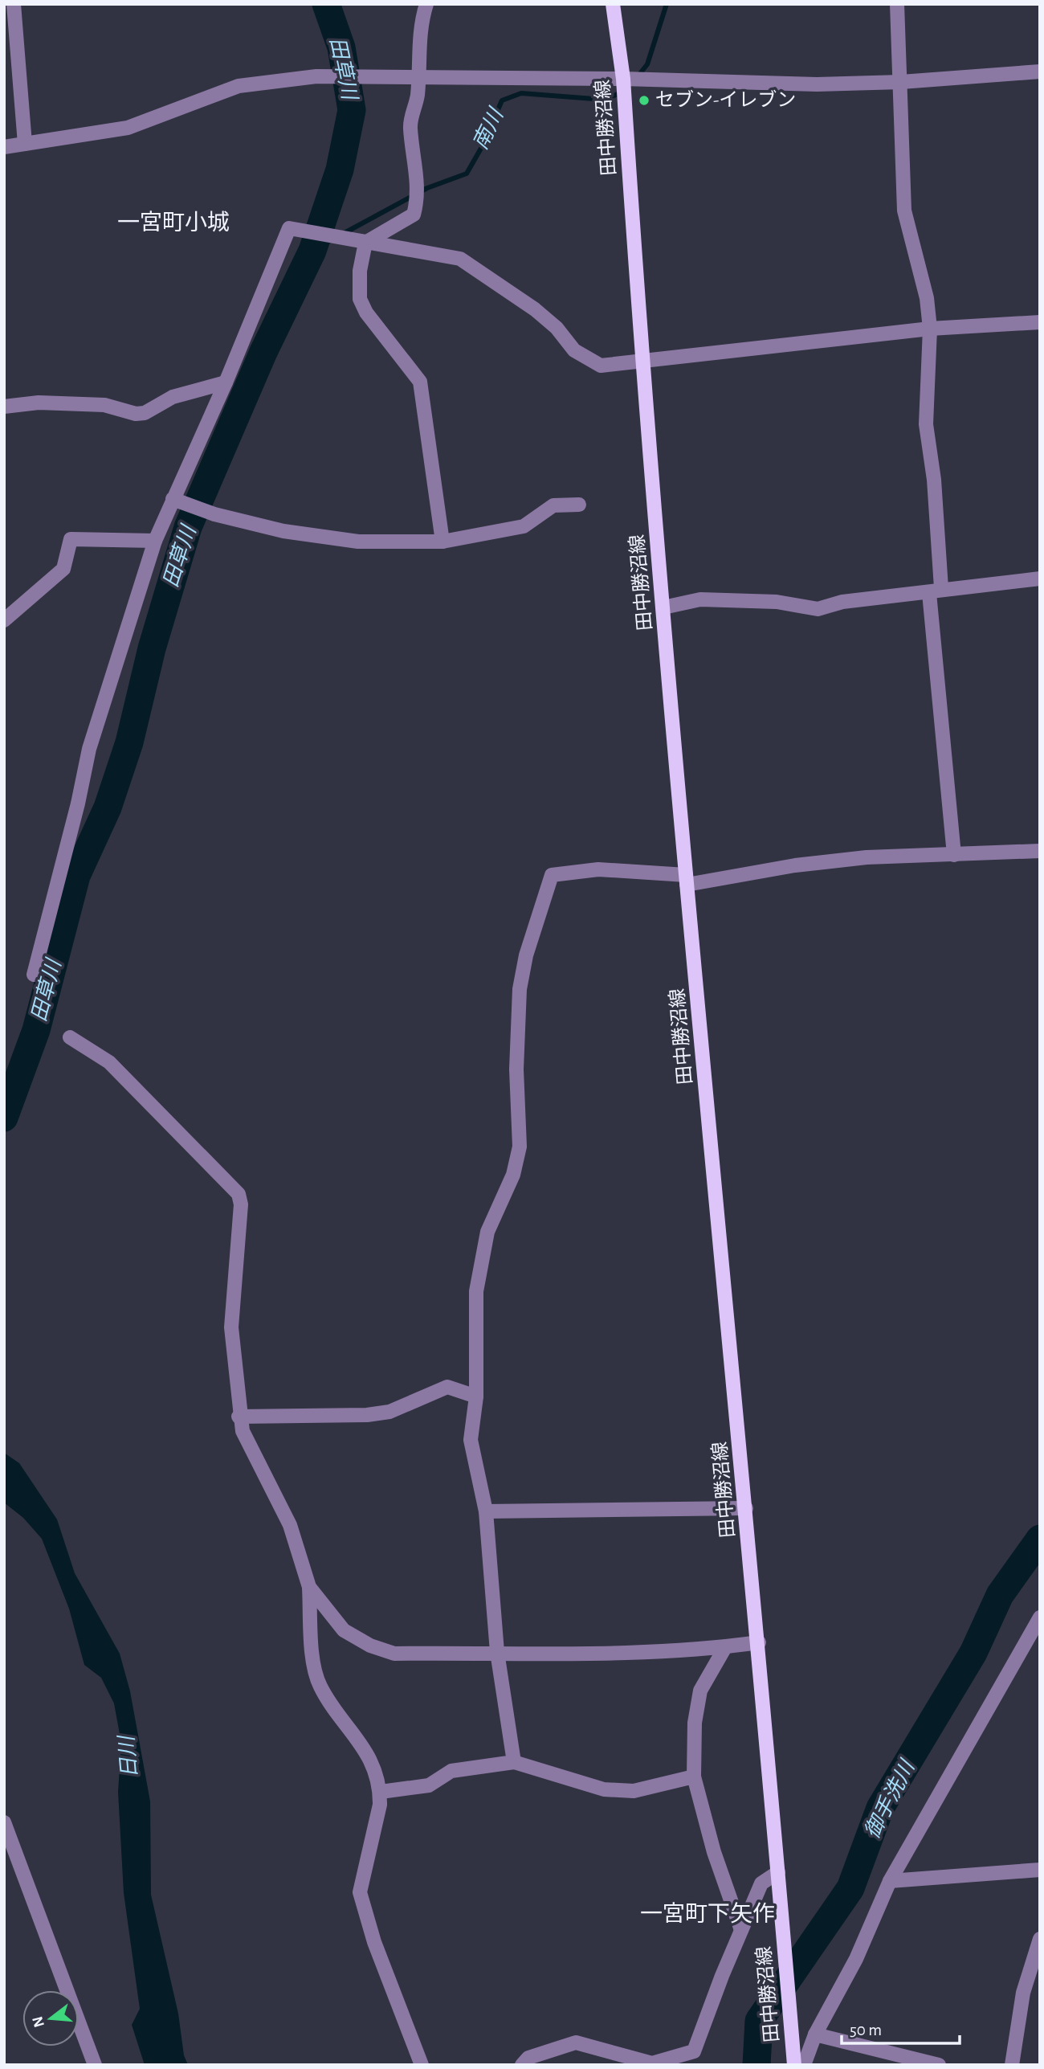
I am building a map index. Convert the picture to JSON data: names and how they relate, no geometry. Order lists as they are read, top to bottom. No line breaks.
{"streets":{"main road":["田中勝沼線"]},"districts":["一宮町小城","一宮町下矢作"],"water":["田草川","南川","日川","御手洗川"],"places":["セブン-イレブン"],"scale_bar":"50 m","north":"left"}
